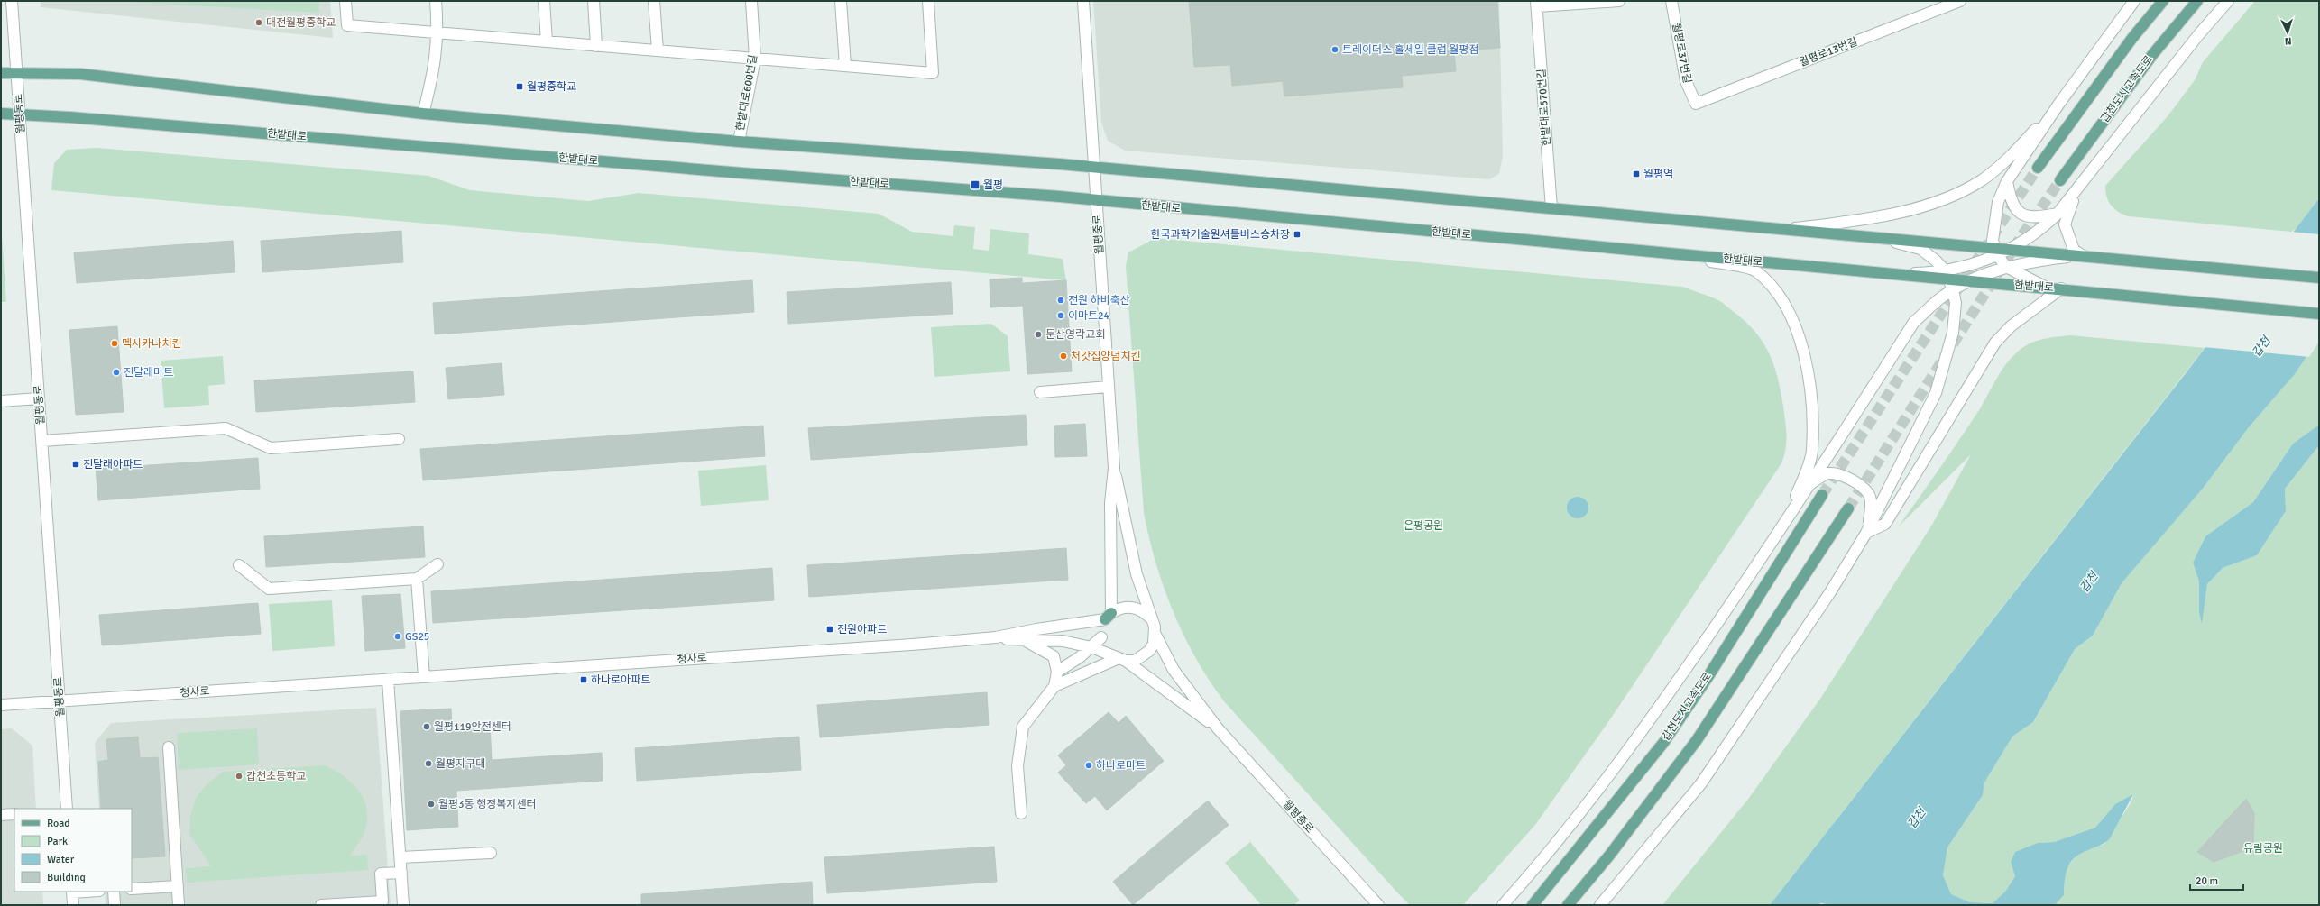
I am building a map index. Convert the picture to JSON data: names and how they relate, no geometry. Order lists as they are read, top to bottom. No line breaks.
{"streets":{"main road":["갑천도시고속도로","한밭대로"],"street":["월평로13번길","월평로37번길","한밭대로600번길","한밭대로570번길","월평동로","월평중로","청사로"]},"crossings":[["월평로13번길","월평로37번길"],["월평동로","한밭대로"],["월평동로","청사로"],["한밭대로","월평중로"]],"water":["갑천"],"parks":["은평공원","유림공원"],"places":{"other":["대전월평중학교","트레이더스 홀세일 클럽 월평점","전원 하비축산","이마트24","둔산영락교회","멕시카나치킨","처갓집양념치킨","진달래마트","GS25","월평119안전센터","월평지구대","하나로마트","갑천초등학교","월평3동 행정복지센터"],"transit":["월평중학교","월평역","월평","한국과학기술원셔틀버스승차장","진달래아파트","전원아파트","하나로아파트"]},"legend":["Road","Park","Water","Building"],"scale_bar":"20 m","north":"bottom"}
